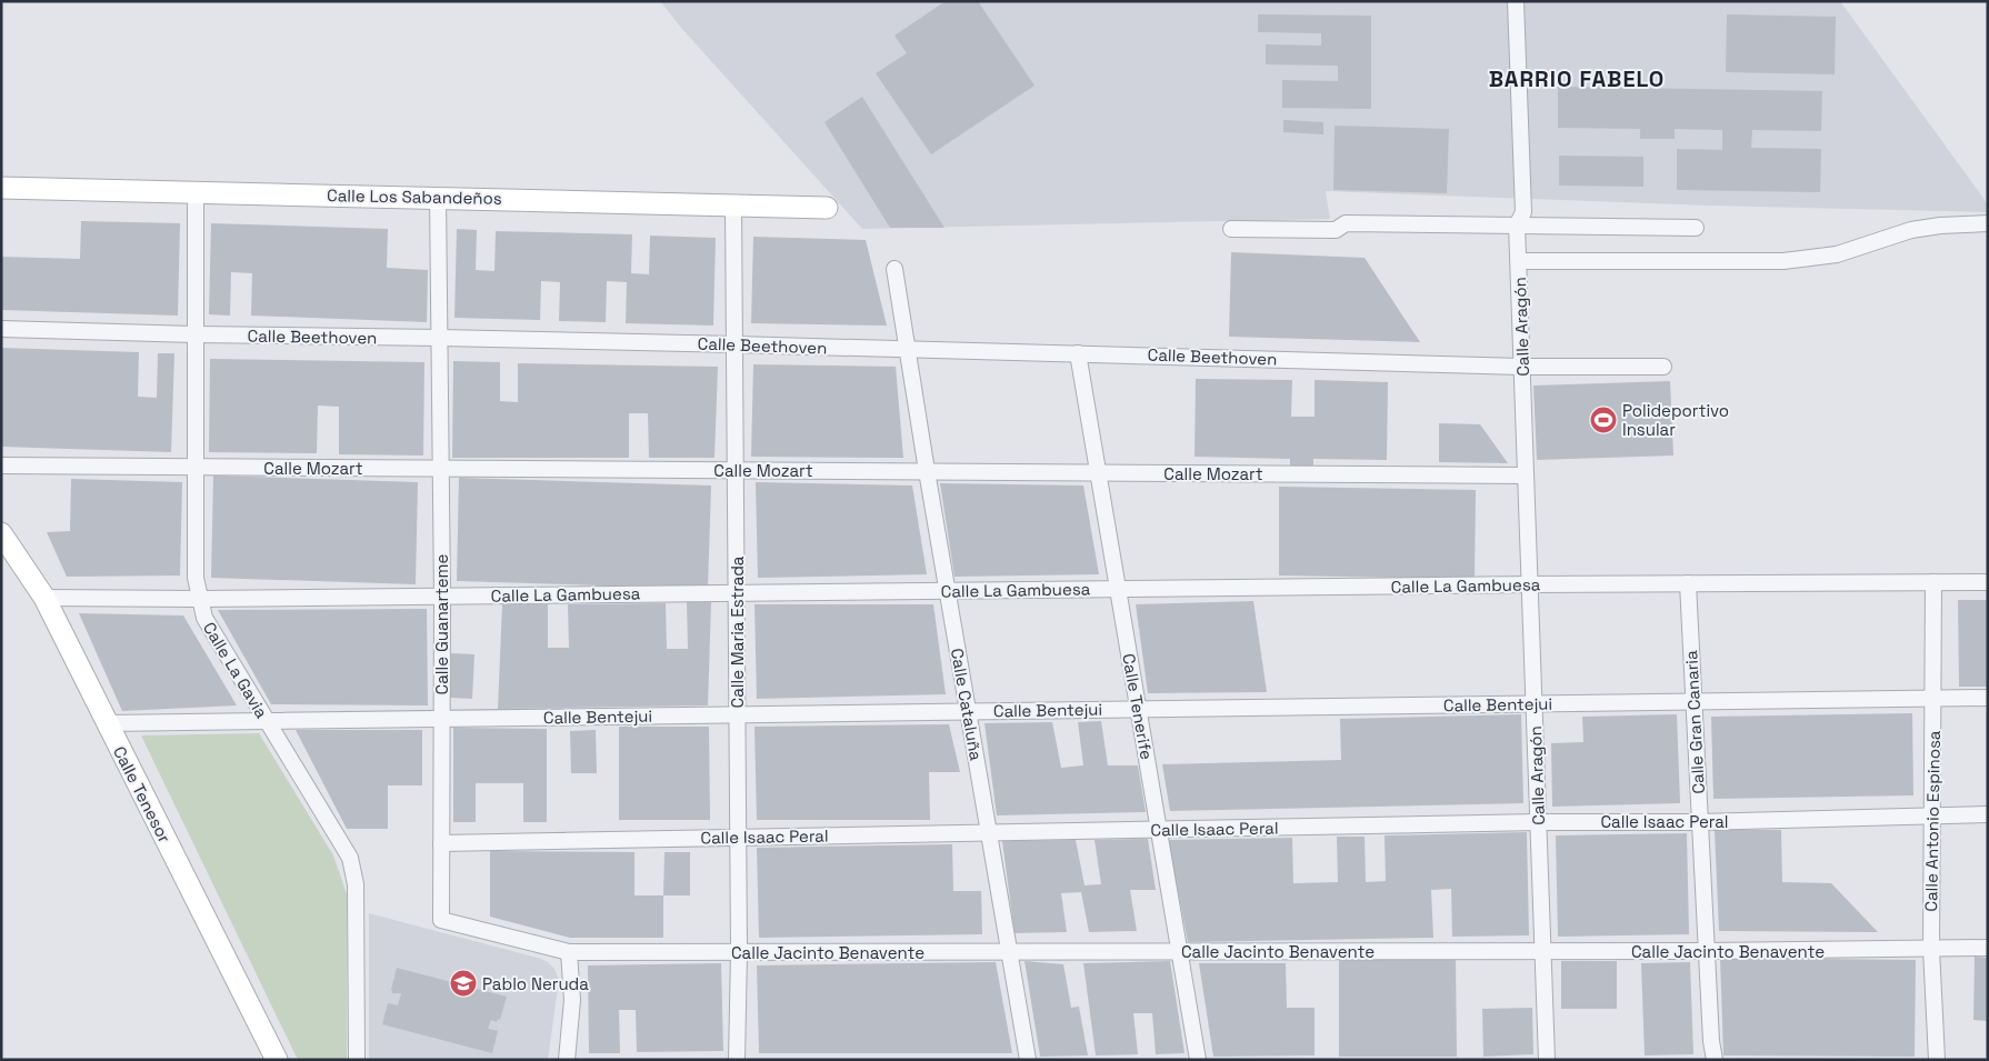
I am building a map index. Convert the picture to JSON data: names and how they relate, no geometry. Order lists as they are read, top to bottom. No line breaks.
{"streets":{"street":["Calle Los Sabandeños","Calle Aragón","Calle Beethoven","Calle Mozart","Calle La Gambuesa","Calle Guanarteme","Calle Maria Estrada","Calle La Gavia","Calle Cataluña","Calle Bentejui","Calle Tenerife","Calle Gran Canaria","Calle Tenesor","Calle Isaac Peral","Calle Antonio Espinosa","Calle Jacinto Benavente"]},"crossings":[["Calle Los Sabandeños","Calle Guanarteme"],["Calle Los Sabandeños","Calle Maria Estrada"],["Calle Los Sabandeños","Calle La Gavia"],["Calle Aragón","Calle Beethoven"],["Calle Aragón","Calle Mozart"],["Calle Aragón","Calle La Gambuesa"],["Calle Aragón","Calle Bentejui"],["Calle Aragón","Calle Isaac Peral"],["Calle Aragón","Calle Jacinto Benavente"],["Calle Beethoven","Calle Guanarteme"],["Calle Beethoven","Calle Maria Estrada"],["Calle Beethoven","Calle La Gavia"],["Calle Beethoven","Calle Cataluña"],["Calle Beethoven","Calle Tenerife"],["Calle Mozart","Calle Guanarteme"],["Calle Mozart","Calle Maria Estrada"],["Calle Mozart","Calle La Gavia"],["Calle Mozart","Calle Cataluña"],["Calle Mozart","Calle Tenerife"],["Calle La Gambuesa","Calle Guanarteme"],["Calle La Gambuesa","Calle Maria Estrada"],["Calle La Gambuesa","Calle La Gavia"],["Calle La Gambuesa","Calle Cataluña"],["Calle La Gambuesa","Calle Tenerife"],["Calle La Gambuesa","Calle Gran Canaria"],["Calle La Gambuesa","Calle Tenesor"],["Calle La Gambuesa","Calle Antonio Espinosa"],["Calle Guanarteme","Calle Bentejui"],["Calle Guanarteme","Calle Isaac Peral"],["Calle Guanarteme","Calle Jacinto Benavente"],["Calle Maria Estrada","Calle Bentejui"],["Calle Maria Estrada","Calle Isaac Peral"],["Calle Maria Estrada","Calle Jacinto Benavente"],["Calle La Gavia","Calle Bentejui"],["Calle Cataluña","Calle Bentejui"],["Calle Cataluña","Calle Isaac Peral"],["Calle Cataluña","Calle Jacinto Benavente"],["Calle Bentejui","Calle Tenerife"],["Calle Bentejui","Calle Gran Canaria"],["Calle Bentejui","Calle Tenesor"],["Calle Bentejui","Calle Antonio Espinosa"],["Calle Tenerife","Calle Isaac Peral"],["Calle Tenerife","Calle Jacinto Benavente"],["Calle Gran Canaria","Calle Isaac Peral"],["Calle Gran Canaria","Calle Jacinto Benavente"],["Calle Isaac Peral","Calle Antonio Espinosa"],["Calle Antonio Espinosa","Calle Jacinto Benavente"]],"districts":["BARRIO FABELO"],"places":{"sports":["Polideportivo Insular"],"school or university":["Pablo Neruda"]}}
